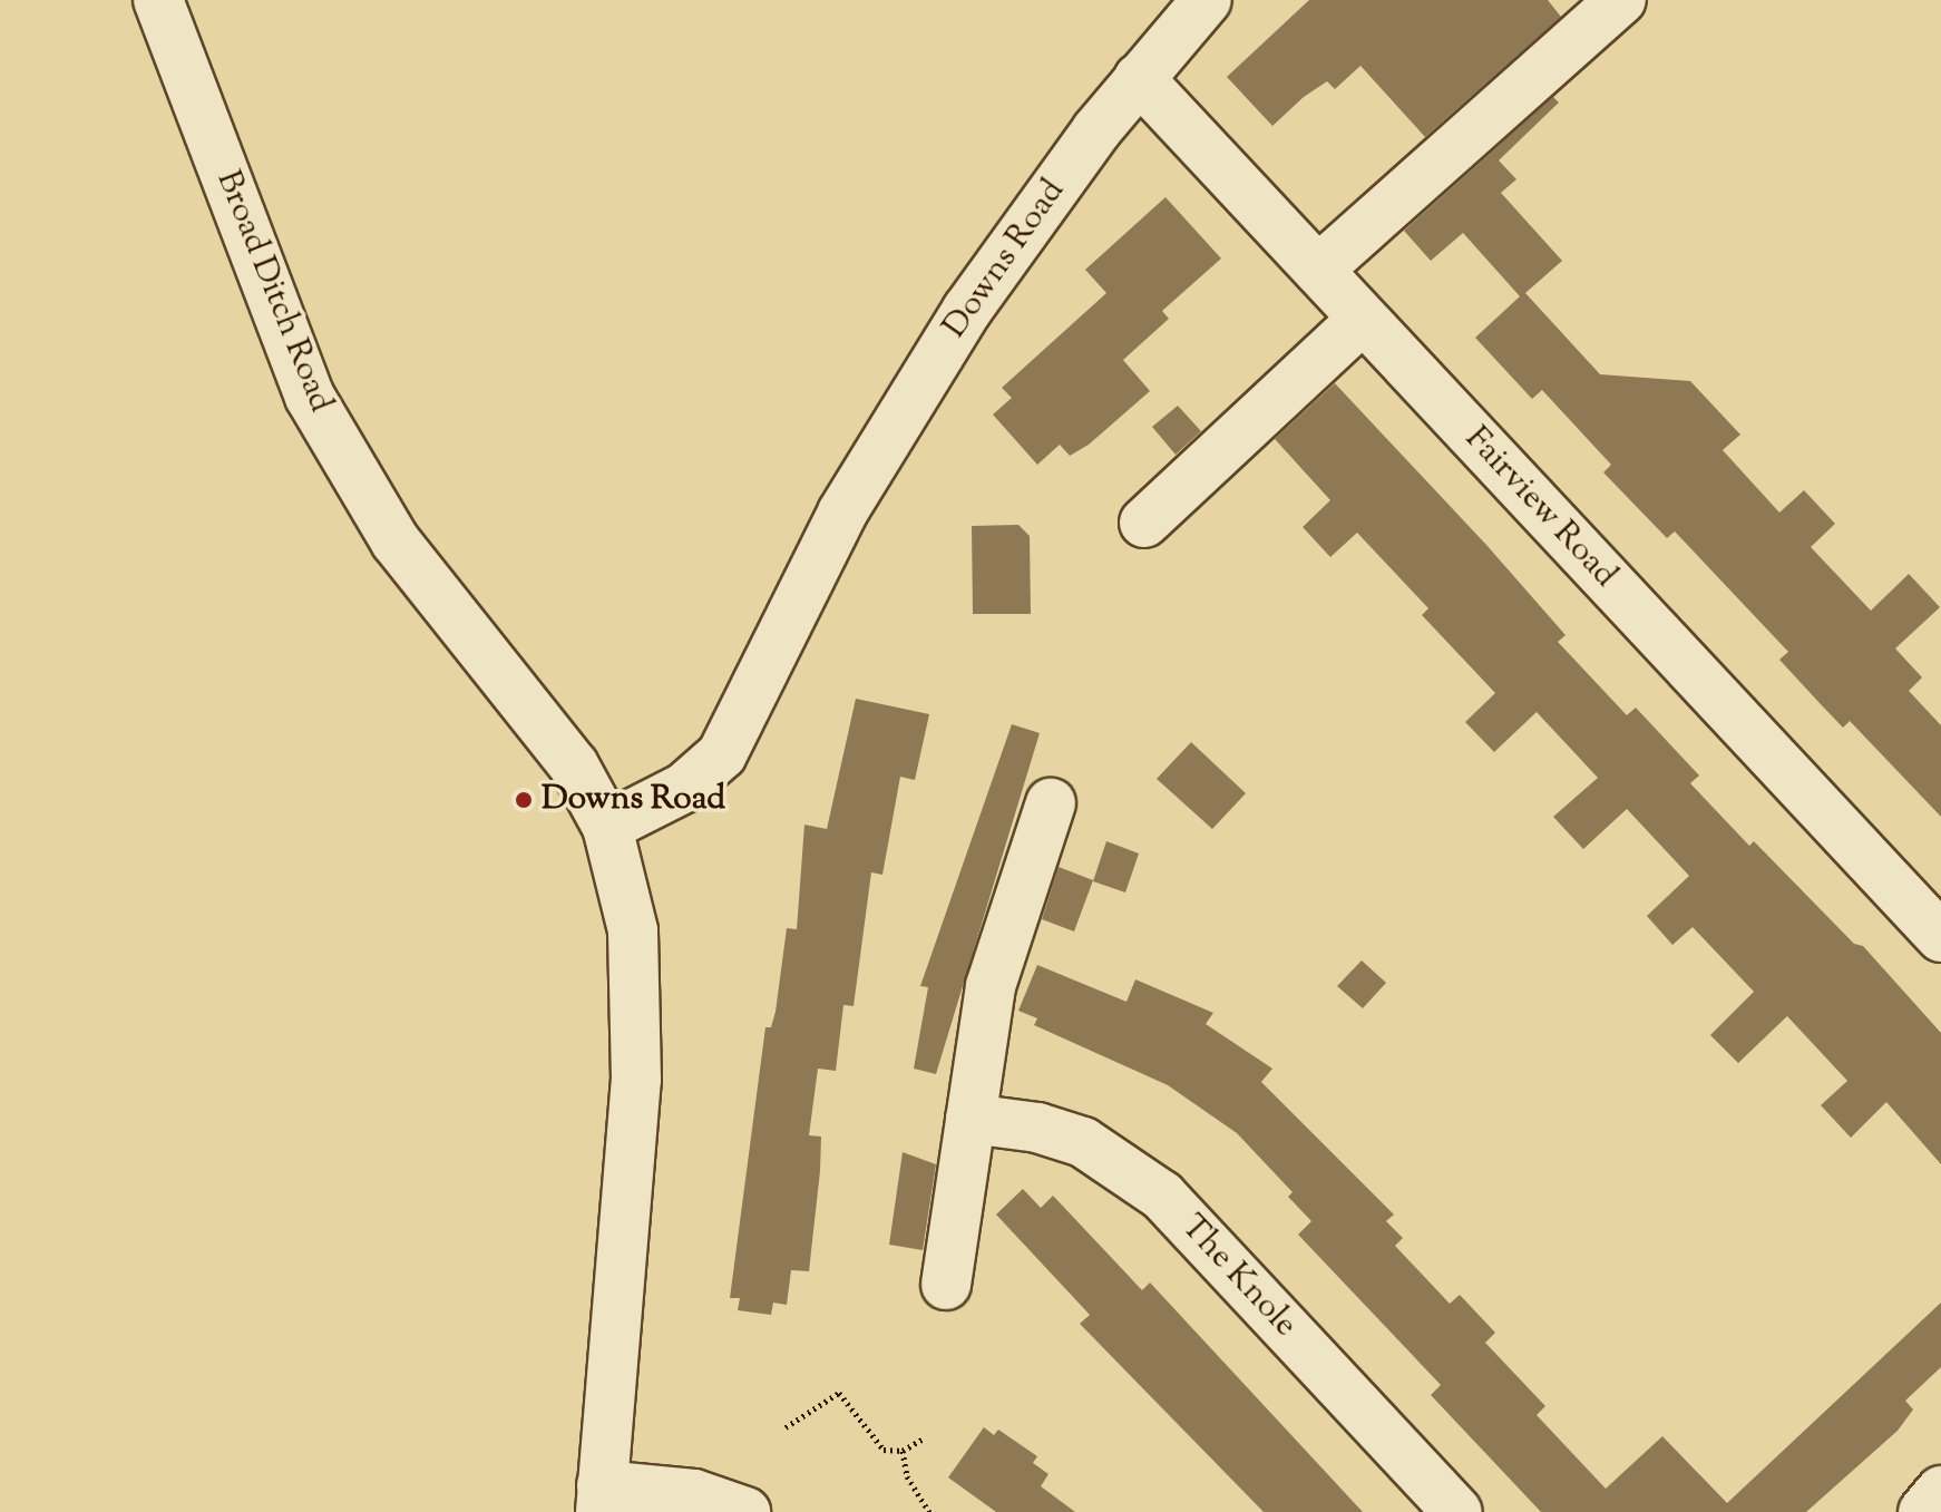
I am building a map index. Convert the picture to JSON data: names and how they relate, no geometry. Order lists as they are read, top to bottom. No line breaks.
{"streets":{"street":["Downs Road","Broad Ditch Road","Fairview Road","The Knole"]},"crossings":[["Downs Road","Broad Ditch Road"],["Downs Road","Fairview Road"]],"places":["Downs Road"]}
